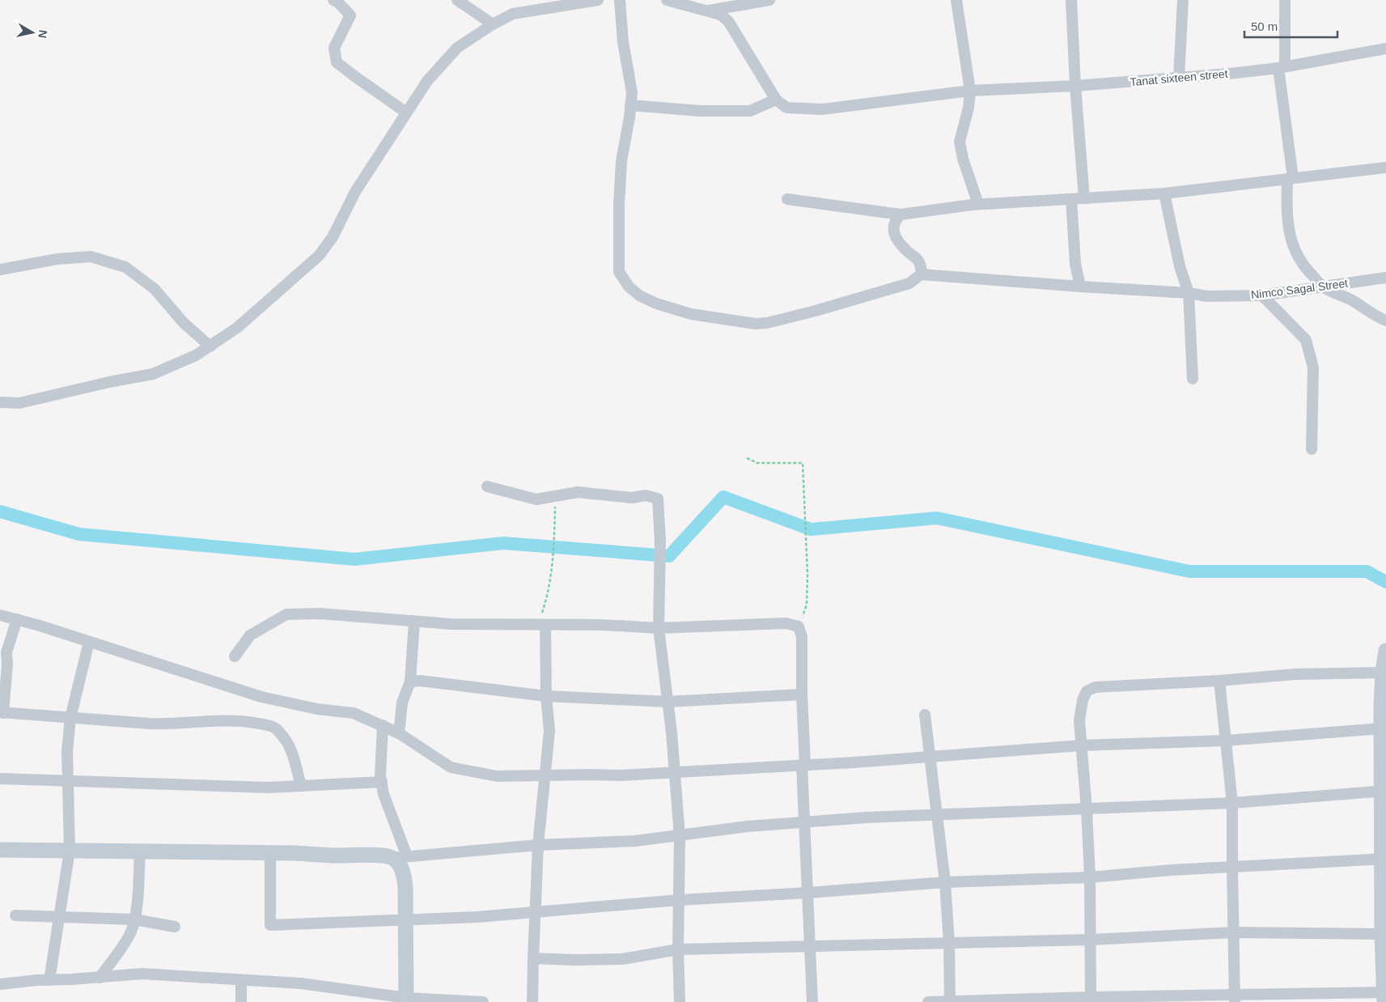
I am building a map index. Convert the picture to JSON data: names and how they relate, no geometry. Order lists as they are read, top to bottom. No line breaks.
{"streets":{"street":["Tanat sixteen street","Nimco Sagal Street"]},"scale_bar":"50 m","north":"right"}
